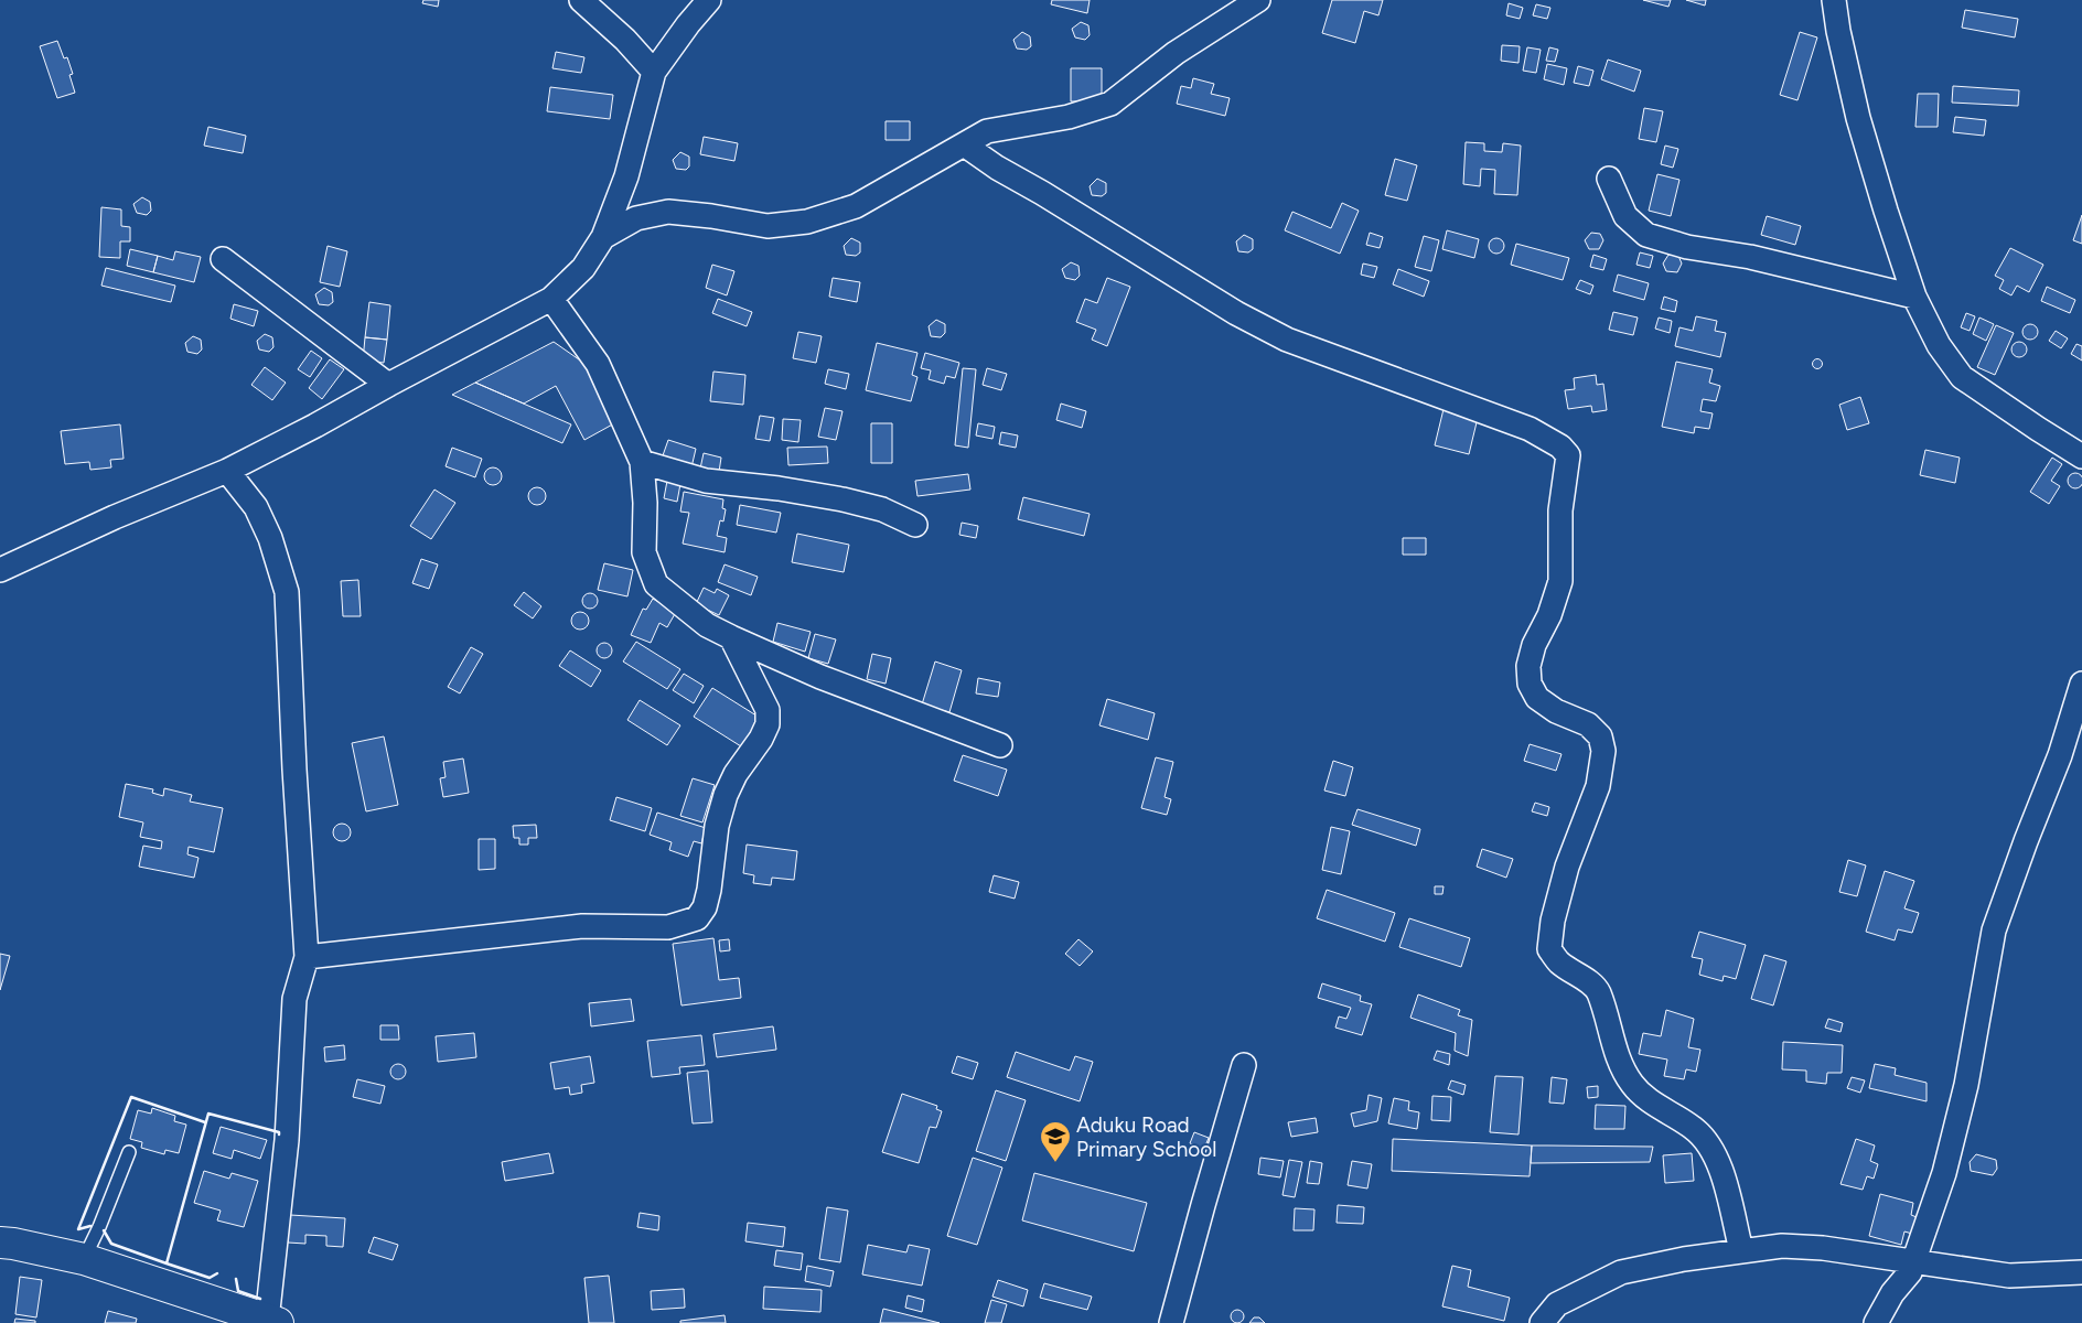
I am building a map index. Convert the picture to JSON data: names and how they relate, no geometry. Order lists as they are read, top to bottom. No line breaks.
{"places":{"school or university":["Aduku Road Primary School"]}}
